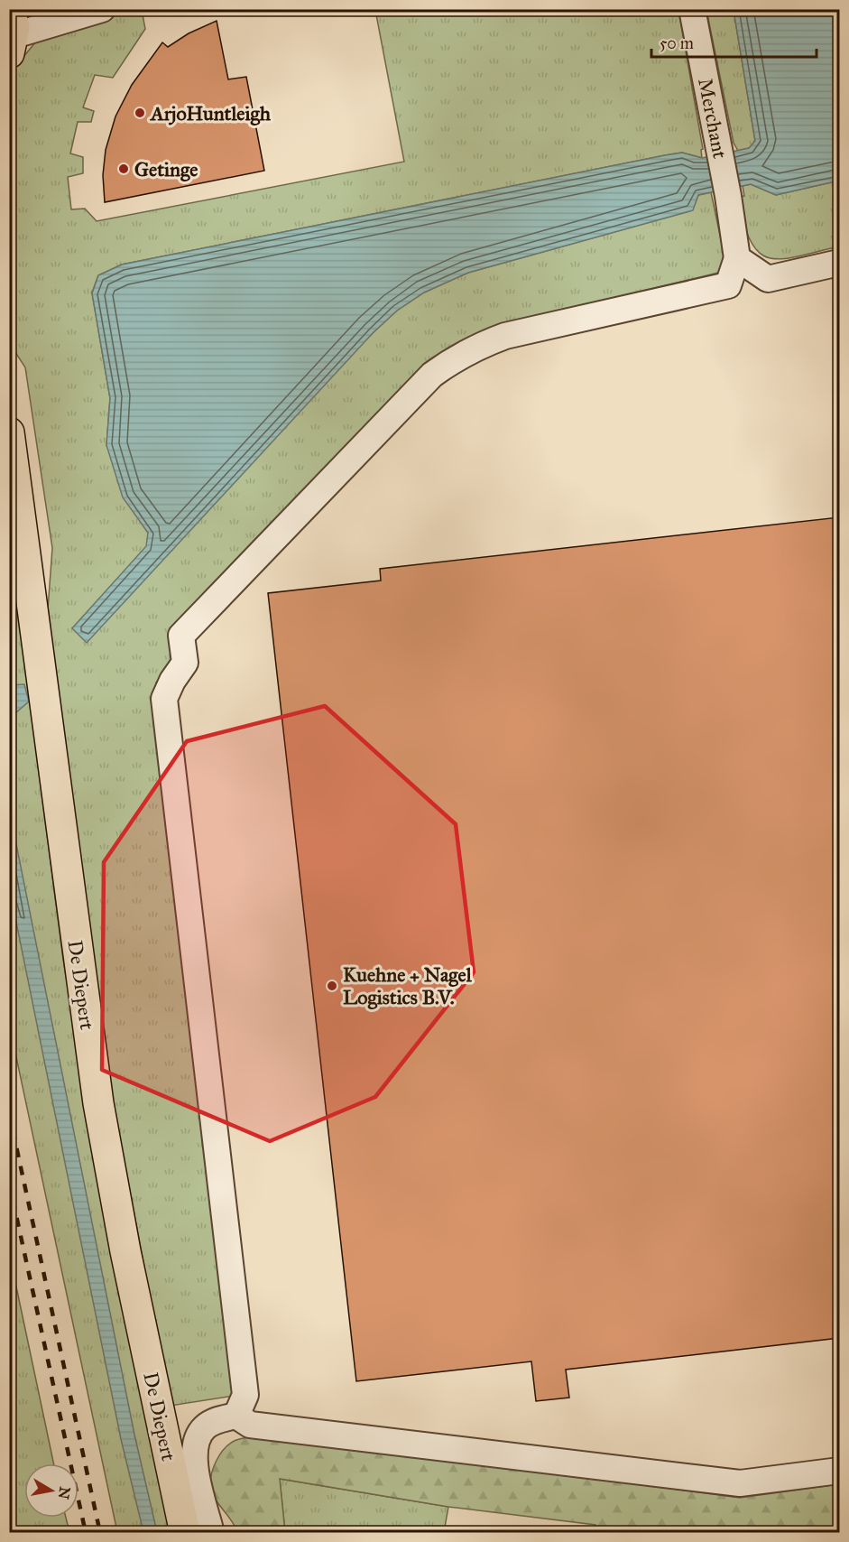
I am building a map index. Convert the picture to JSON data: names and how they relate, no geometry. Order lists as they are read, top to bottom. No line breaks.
{"streets":{"main road":["De Diepert"],"street":["Merchant"]},"places":["ArjoHuntleigh","Getinge","Kuehne + Nagel Logistics B.V."],"scale_bar":"50 m","north":"right"}
